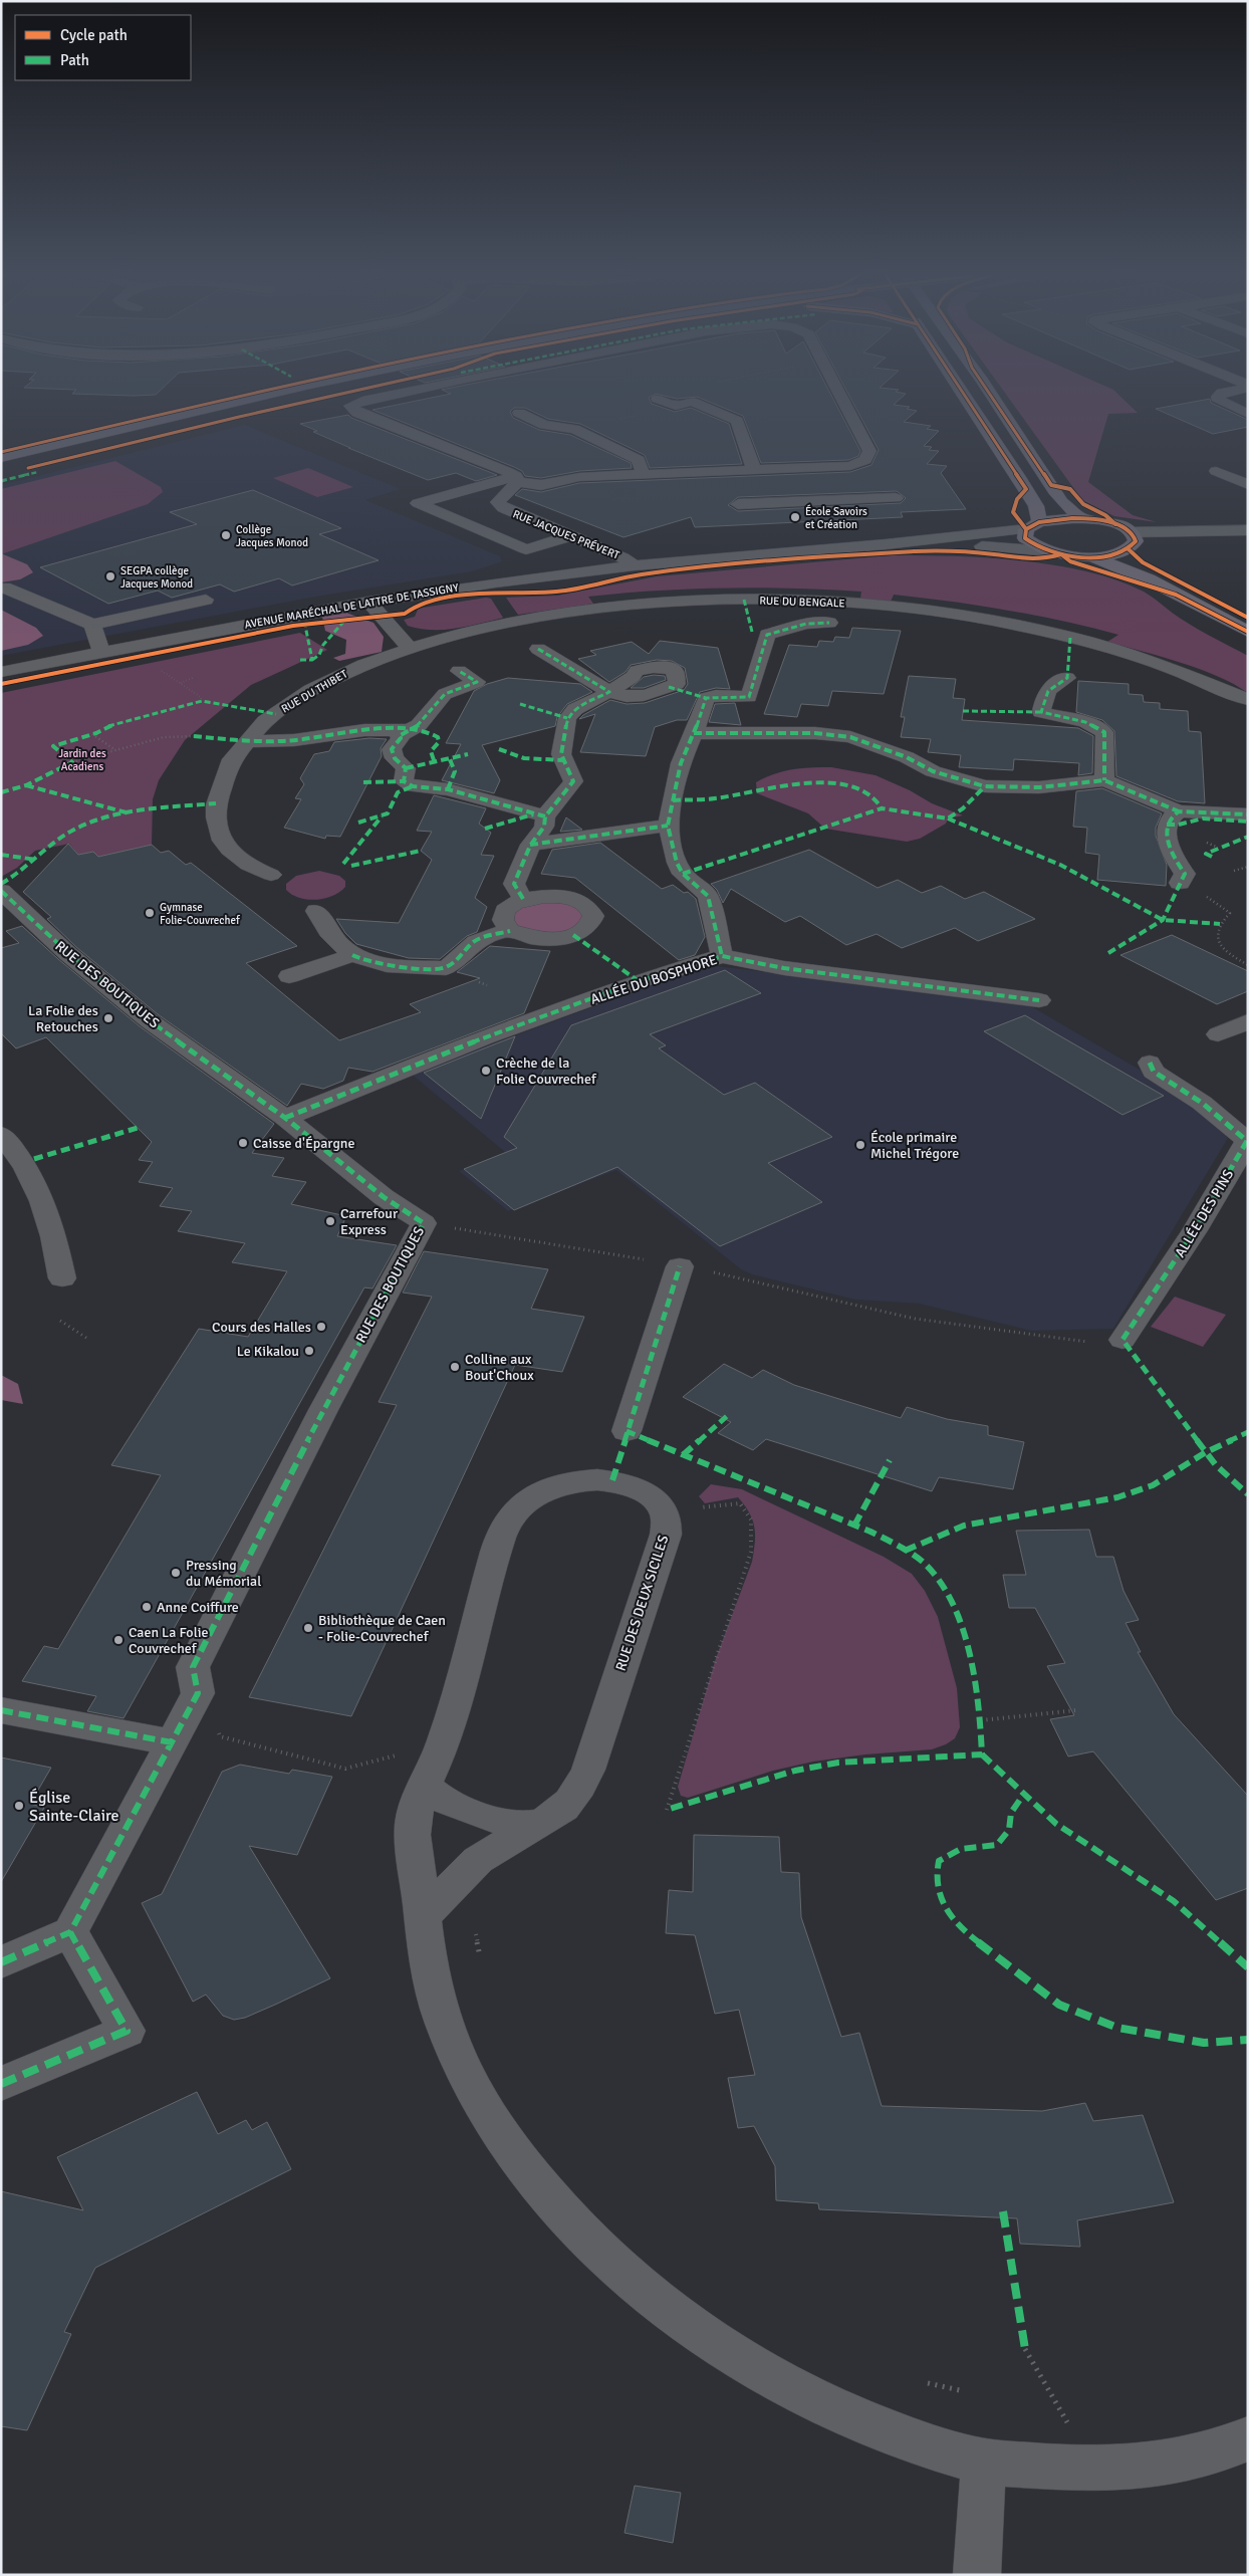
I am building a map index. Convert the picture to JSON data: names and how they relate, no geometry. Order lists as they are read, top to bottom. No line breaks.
{"streets":{"street":["RUE JACQUES PRÉVERT","RUE DU BENGALE","AVENUE MARÉCHAL DE LATTRE DE TASSIGNY","RUE DU THIBET","ALLÉE DU BOSPHORE","RUE DES BOUTIQUES","ALLÉE DES PINS","RUE DES DEUX SICILES"]},"crossings":[["RUE JACQUES PRÉVERT","AVENUE MARÉCHAL DE LATTRE DE TASSIGNY"],["RUE DU BENGALE","RUE DU THIBET"],["ALLÉE DU BOSPHORE","RUE DES BOUTIQUES"]],"parks":["Jardin des Acadiens"],"places":["École Savoirs et Création","Collège Jacques Monod","SEGPA collège Jacques Monod","Gymnase Folie-Couvrechef","La Folie des Retouches","Crèche de la Folie Couvrechef","Caisse d'Épargne","École primaire Michel Trégore","Carrefour Express","Cours des Halles","Le Kikalou","Colline aux Bout'Choux","Pressing du Mémorial","Anne Coiffure","Bibliothèque de Caen - Folie-Couvrechef","Caen La Folie Couvrechef","Église Sainte-Claire"],"legend":["Cycle path","Path"]}
